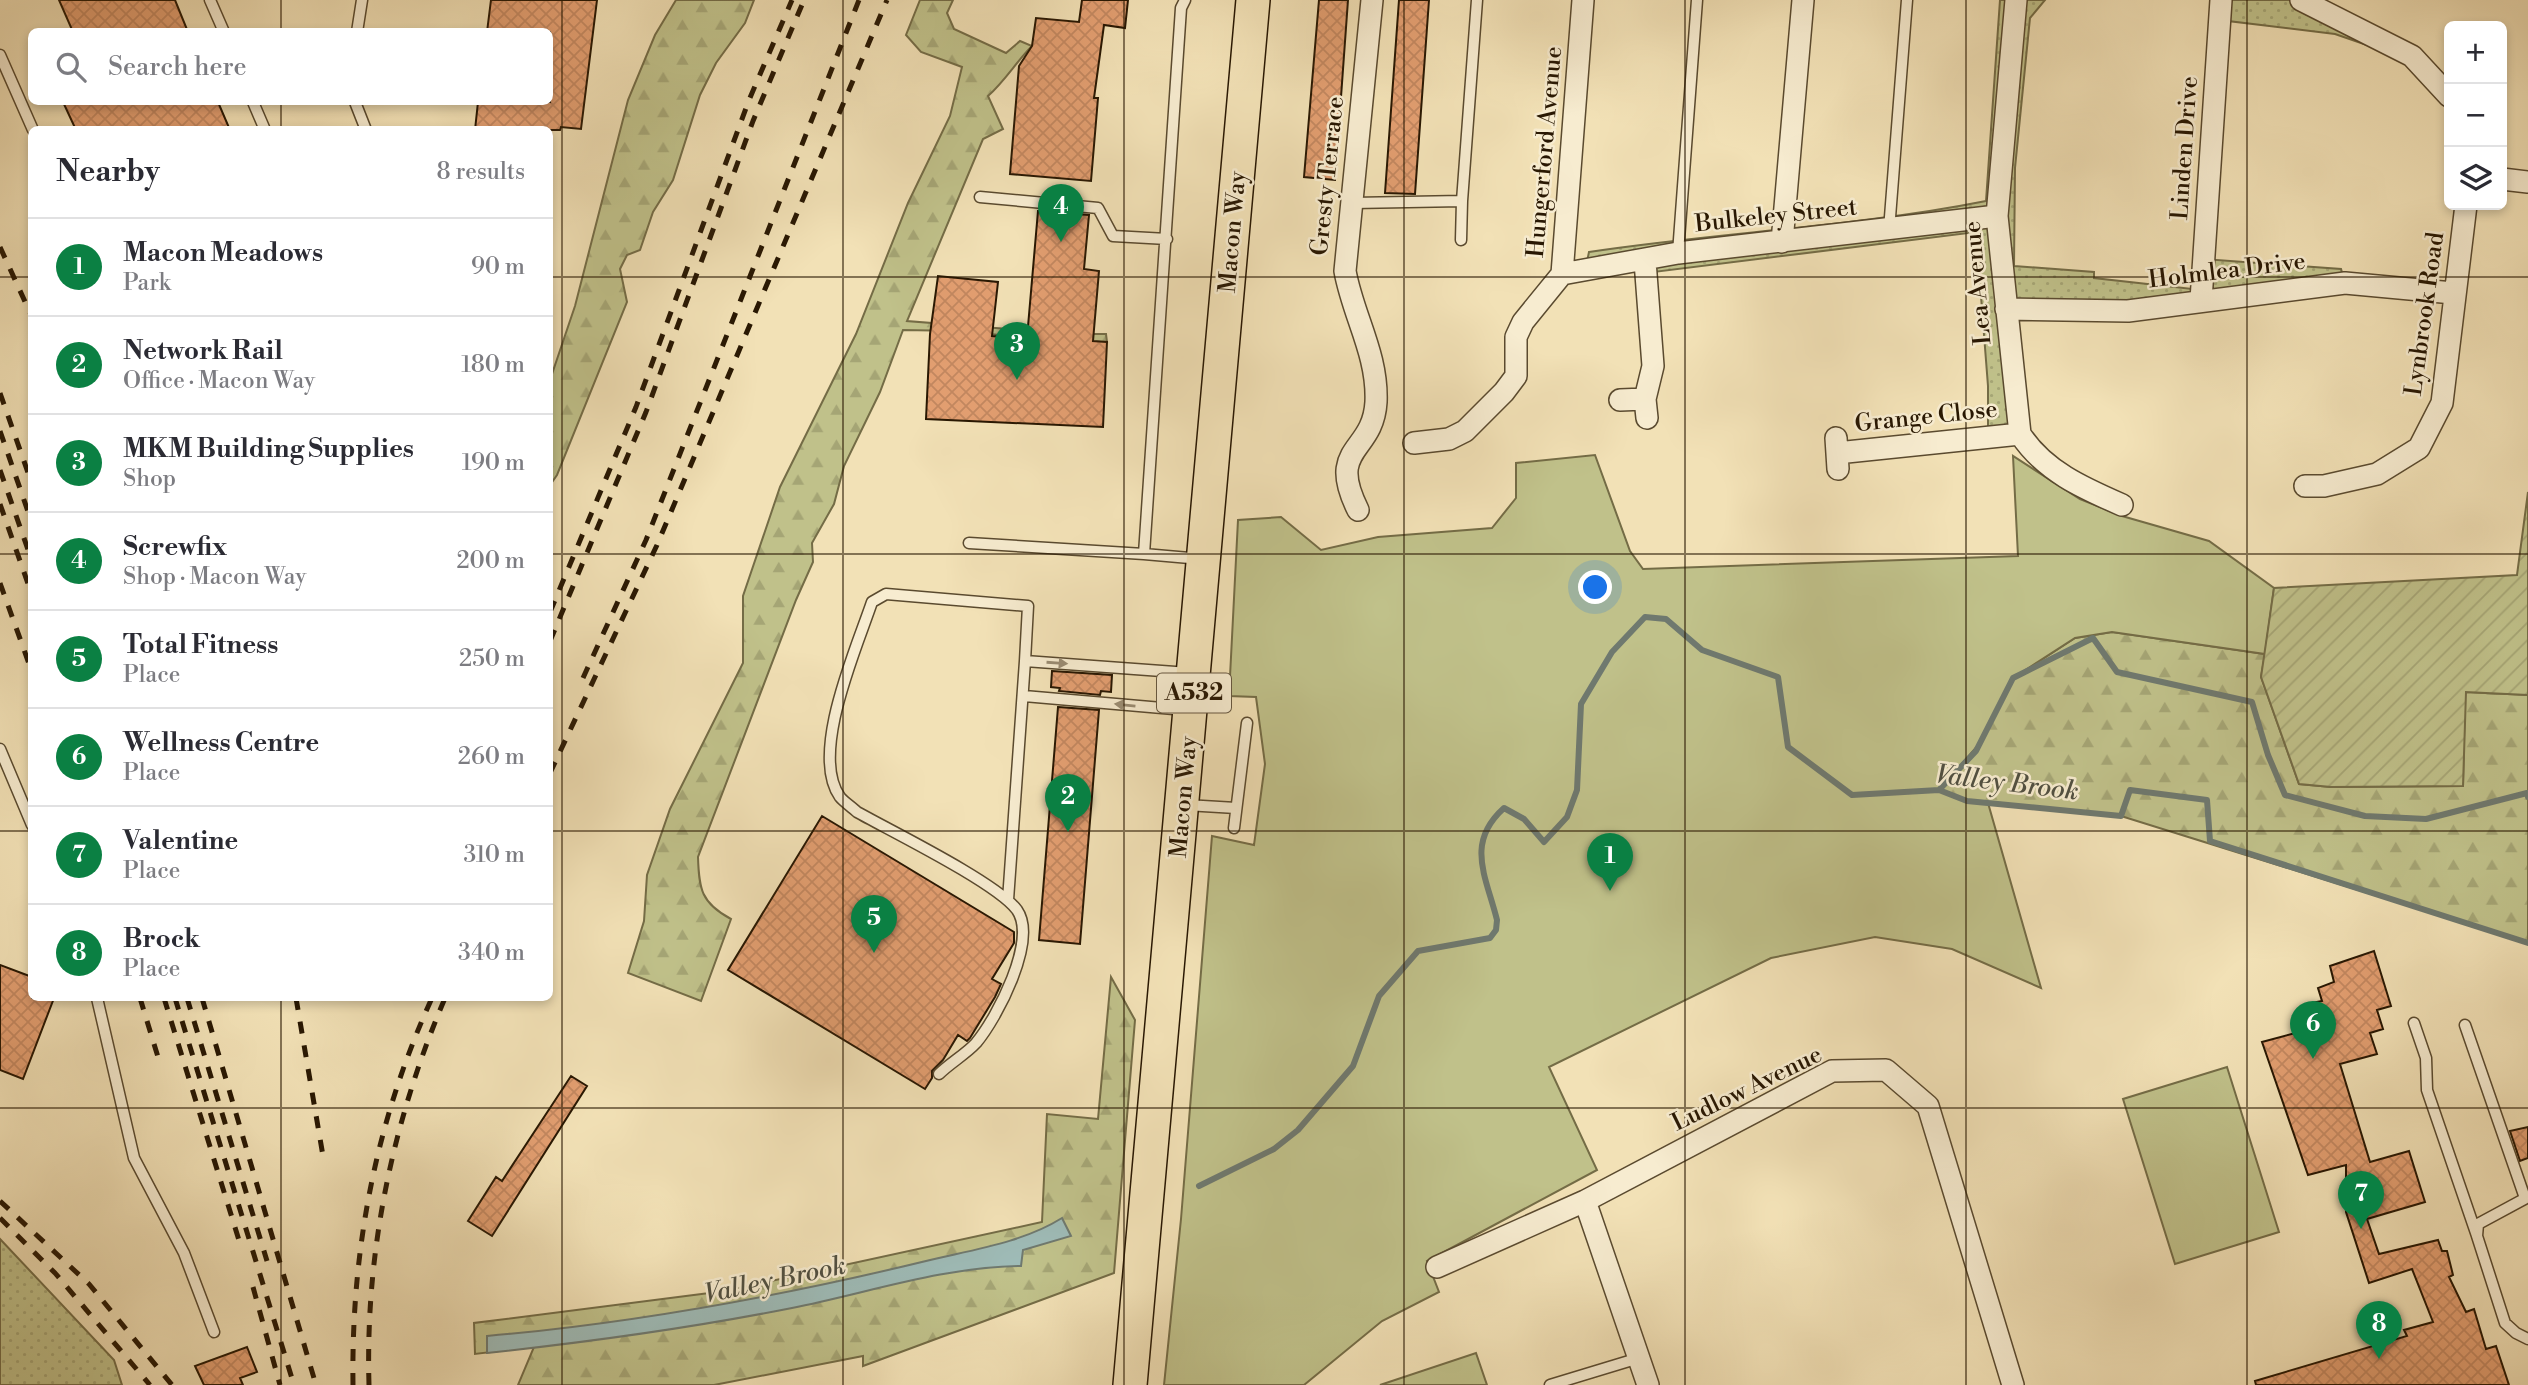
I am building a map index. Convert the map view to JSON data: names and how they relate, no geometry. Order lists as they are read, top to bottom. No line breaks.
{"streets":{"main road":["Macon Way","A532"],"street":["Linden Drive","Hungerford Avenue","Gresty Terrace","Bulkeley Street","Holmlea Drive","Lea Avenue","Lynbrook Road","Grange Close","Ludlow Avenue"]},"crossings":[["Linden Drive","Holmlea Drive"],["Hungerford Avenue","Bulkeley Street"],["Bulkeley Street","Lea Avenue"],["Holmlea Drive","Lea Avenue"],["Holmlea Drive","Lynbrook Road"],["Lea Avenue","Grange Close"]],"water":["Valley Brook"],"page":{"map_buttons":["+","−"],"search":"Search here","heading":["Nearby","8 results"],"pins":["4","3","2","1","5","6","7","8"],"list":[{"mark":"1","name":"Macon Meadows","note":"Park","value":"90 m"},{"mark":"2","name":"Network Rail","note":"Office · Macon Way","value":"180 m"},{"mark":"3","name":"MKM Building Supplies","note":"Shop","value":"190 m"},{"mark":"4","name":"Screwfix","note":"Shop · Macon Way","value":"200 m"},{"mark":"5","name":"Total Fitness","note":"Place","value":"250 m"},{"mark":"6","name":"Wellness Centre","note":"Place","value":"260 m"},{"mark":"7","name":"Valentine","note":"Place","value":"310 m"},{"mark":"8","name":"Brock","note":"Place","value":"340 m"}]}}
